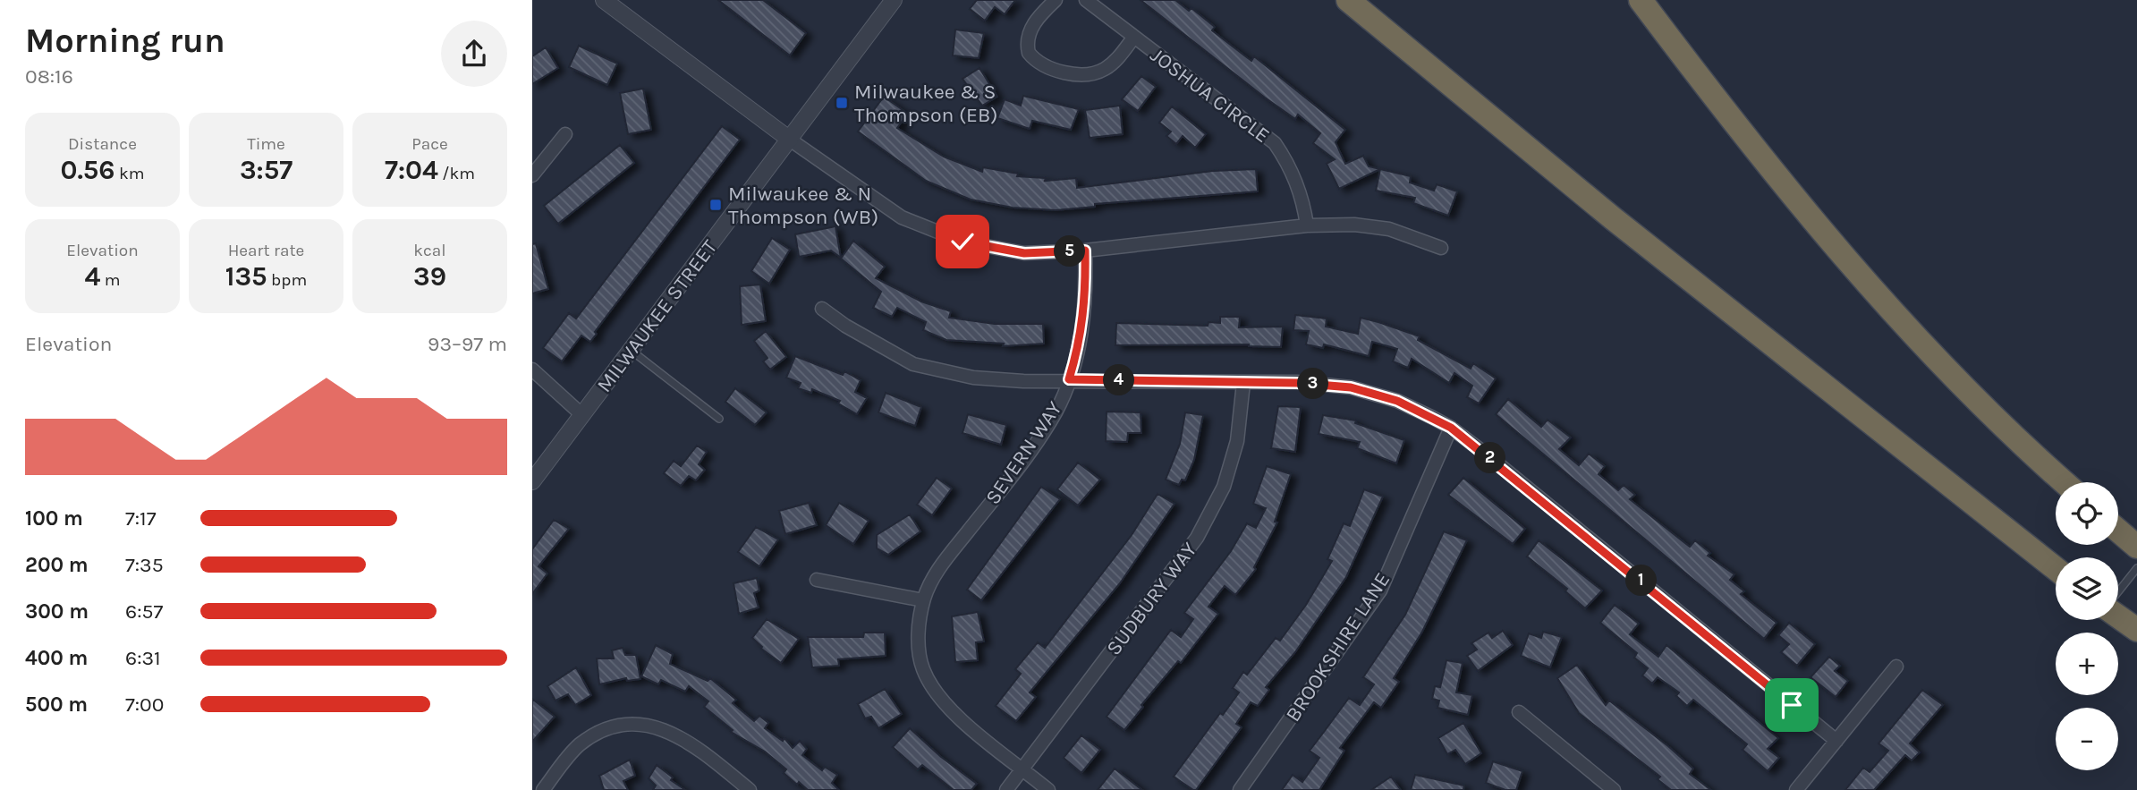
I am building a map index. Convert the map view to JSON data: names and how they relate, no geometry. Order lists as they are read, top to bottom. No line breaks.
{"streets":{"street":["JOSHUA CIRCLE","MILWAUKEE STREET","SEVERN WAY","SUDBURY WAY","BROOKSHIRE LANE"]},"crossings":[["SEVERN WAY","SUDBURY WAY"]],"places":{"transit":["Milwaukee & S Thompson (EB)","Milwaukee & N Thompson (WB)"]},"page":{"heading":["Morning run","08:16"],"stats":[["Distance","0.56 km"],["Time","3:57"],["Pace","7:04 /km"],["Elevation","4 m"],["Heart rate","135 bpm"],["kcal","39"]],"pins":["5","4","3","2","1"],"chart":["Elevation","93–97 m"],"map_buttons":["+","−"],"list":[{"name":"100 m","note":"7:17"},{"name":"200 m","note":"7:35"},{"name":"300 m","note":"6:57"},{"name":"400 m","note":"6:31"},{"name":"500 m","note":"7:00"}]}}
